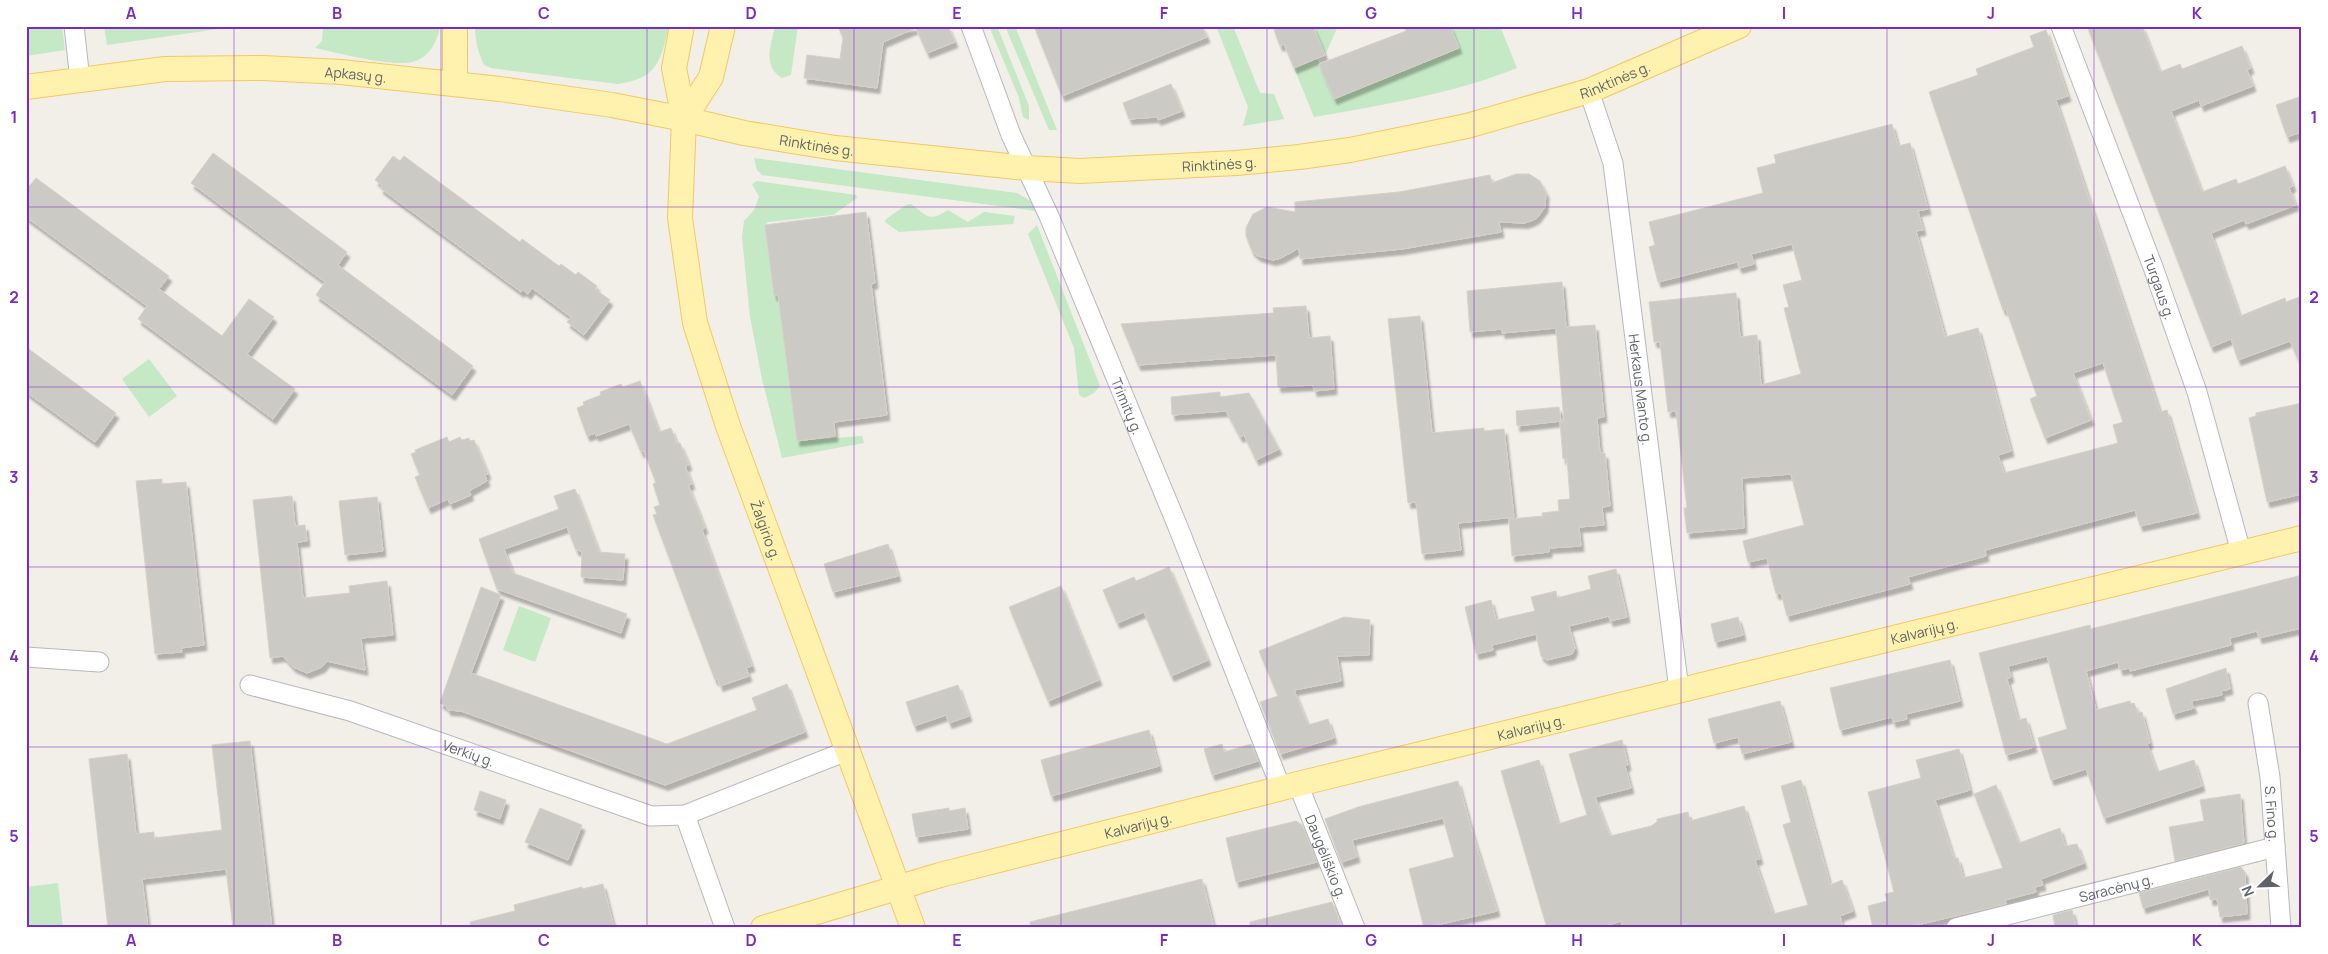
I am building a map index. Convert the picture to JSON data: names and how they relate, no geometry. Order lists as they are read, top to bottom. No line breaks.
{"streets":{"main road":["Apkasų g.","Rinktinės g.","Žalgirio g.","Kalvarijų g."],"street":["Turgaus g.","Herkaus Manto g.","Trimitų g.","Verkių g.","S. Fino g.","Daugėliškio g.","Saracėnų g."]},"crossings":[["Apkasų g.","Rinktinės g."],["Apkasų g.","Žalgirio g."],["Rinktinės g.","Herkaus Manto g."],["Rinktinės g.","Trimitų g."],["Rinktinės g.","Žalgirio g."],["Turgaus g.","Kalvarijų g."],["Herkaus Manto g.","Kalvarijų g."],["Trimitų g.","Kalvarijų g."],["Trimitų g.","Daugėliškio g."],["Žalgirio g.","Kalvarijų g."],["Žalgirio g.","Verkių g."],["Kalvarijų g.","Daugėliškio g."],["S. Fino g.","Saracėnų g."]],"north":"bottom left","grid":{"columns":["A","B","C","D","E","F","G","H","I","J","K"],"rows":["1","2","3","4","5"]}}
